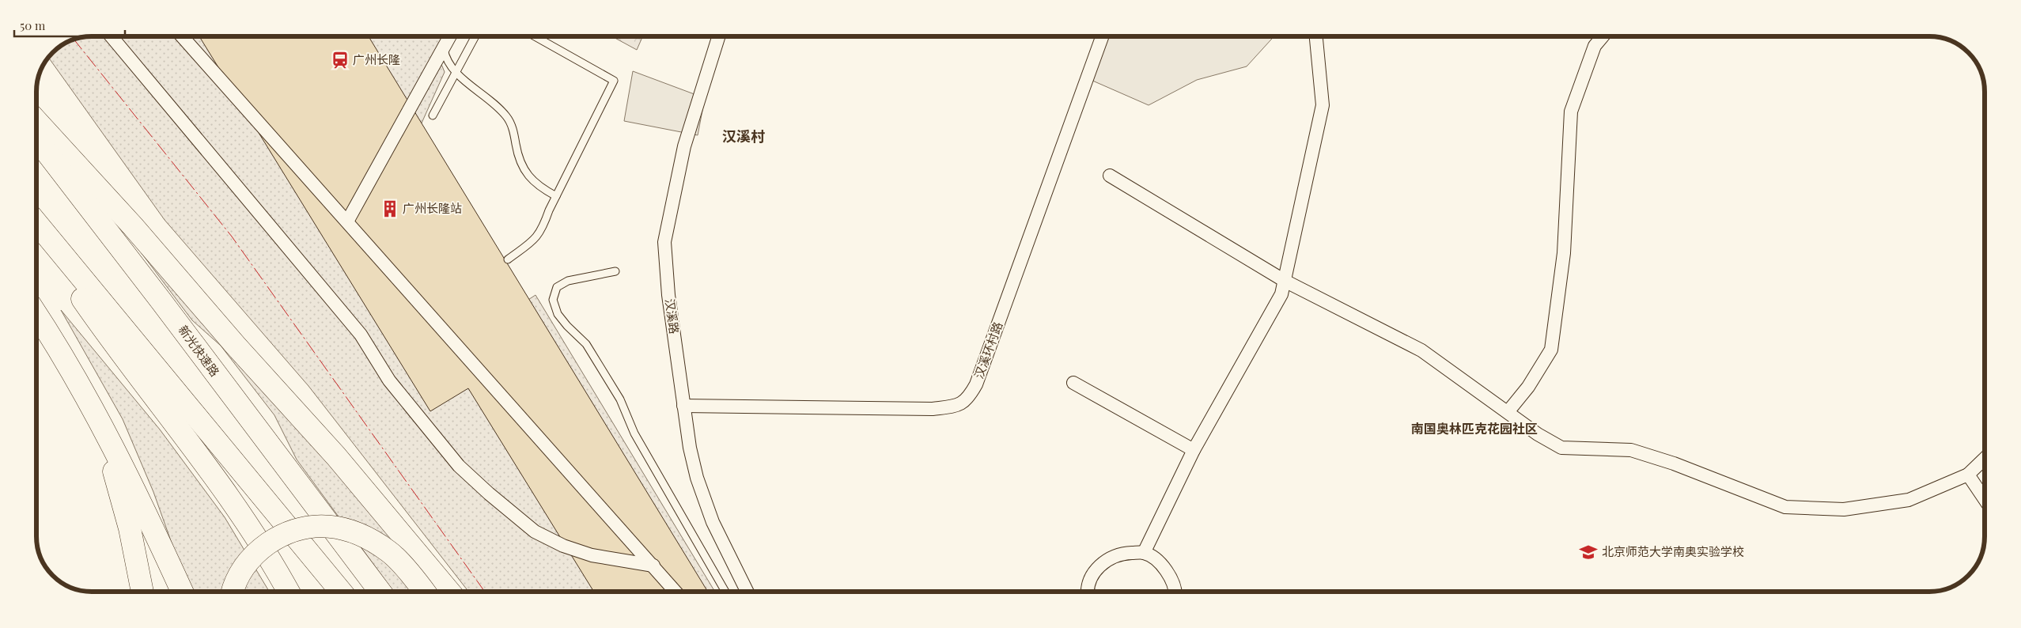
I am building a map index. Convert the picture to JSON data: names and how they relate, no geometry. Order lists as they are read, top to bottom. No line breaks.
{"streets":{"highway":["新光快速路"],"street":["汉溪路","汉溪环村路"]},"crossings":[["汉溪路","汉溪环村路"]],"districts":["汉溪村","南国奥林匹克花园社区"],"places":{"station":["广州长隆"],"building":["广州长隆站"],"school or university":["北京师范大学南奥实验学校"]},"scale_bar":"50 m"}
